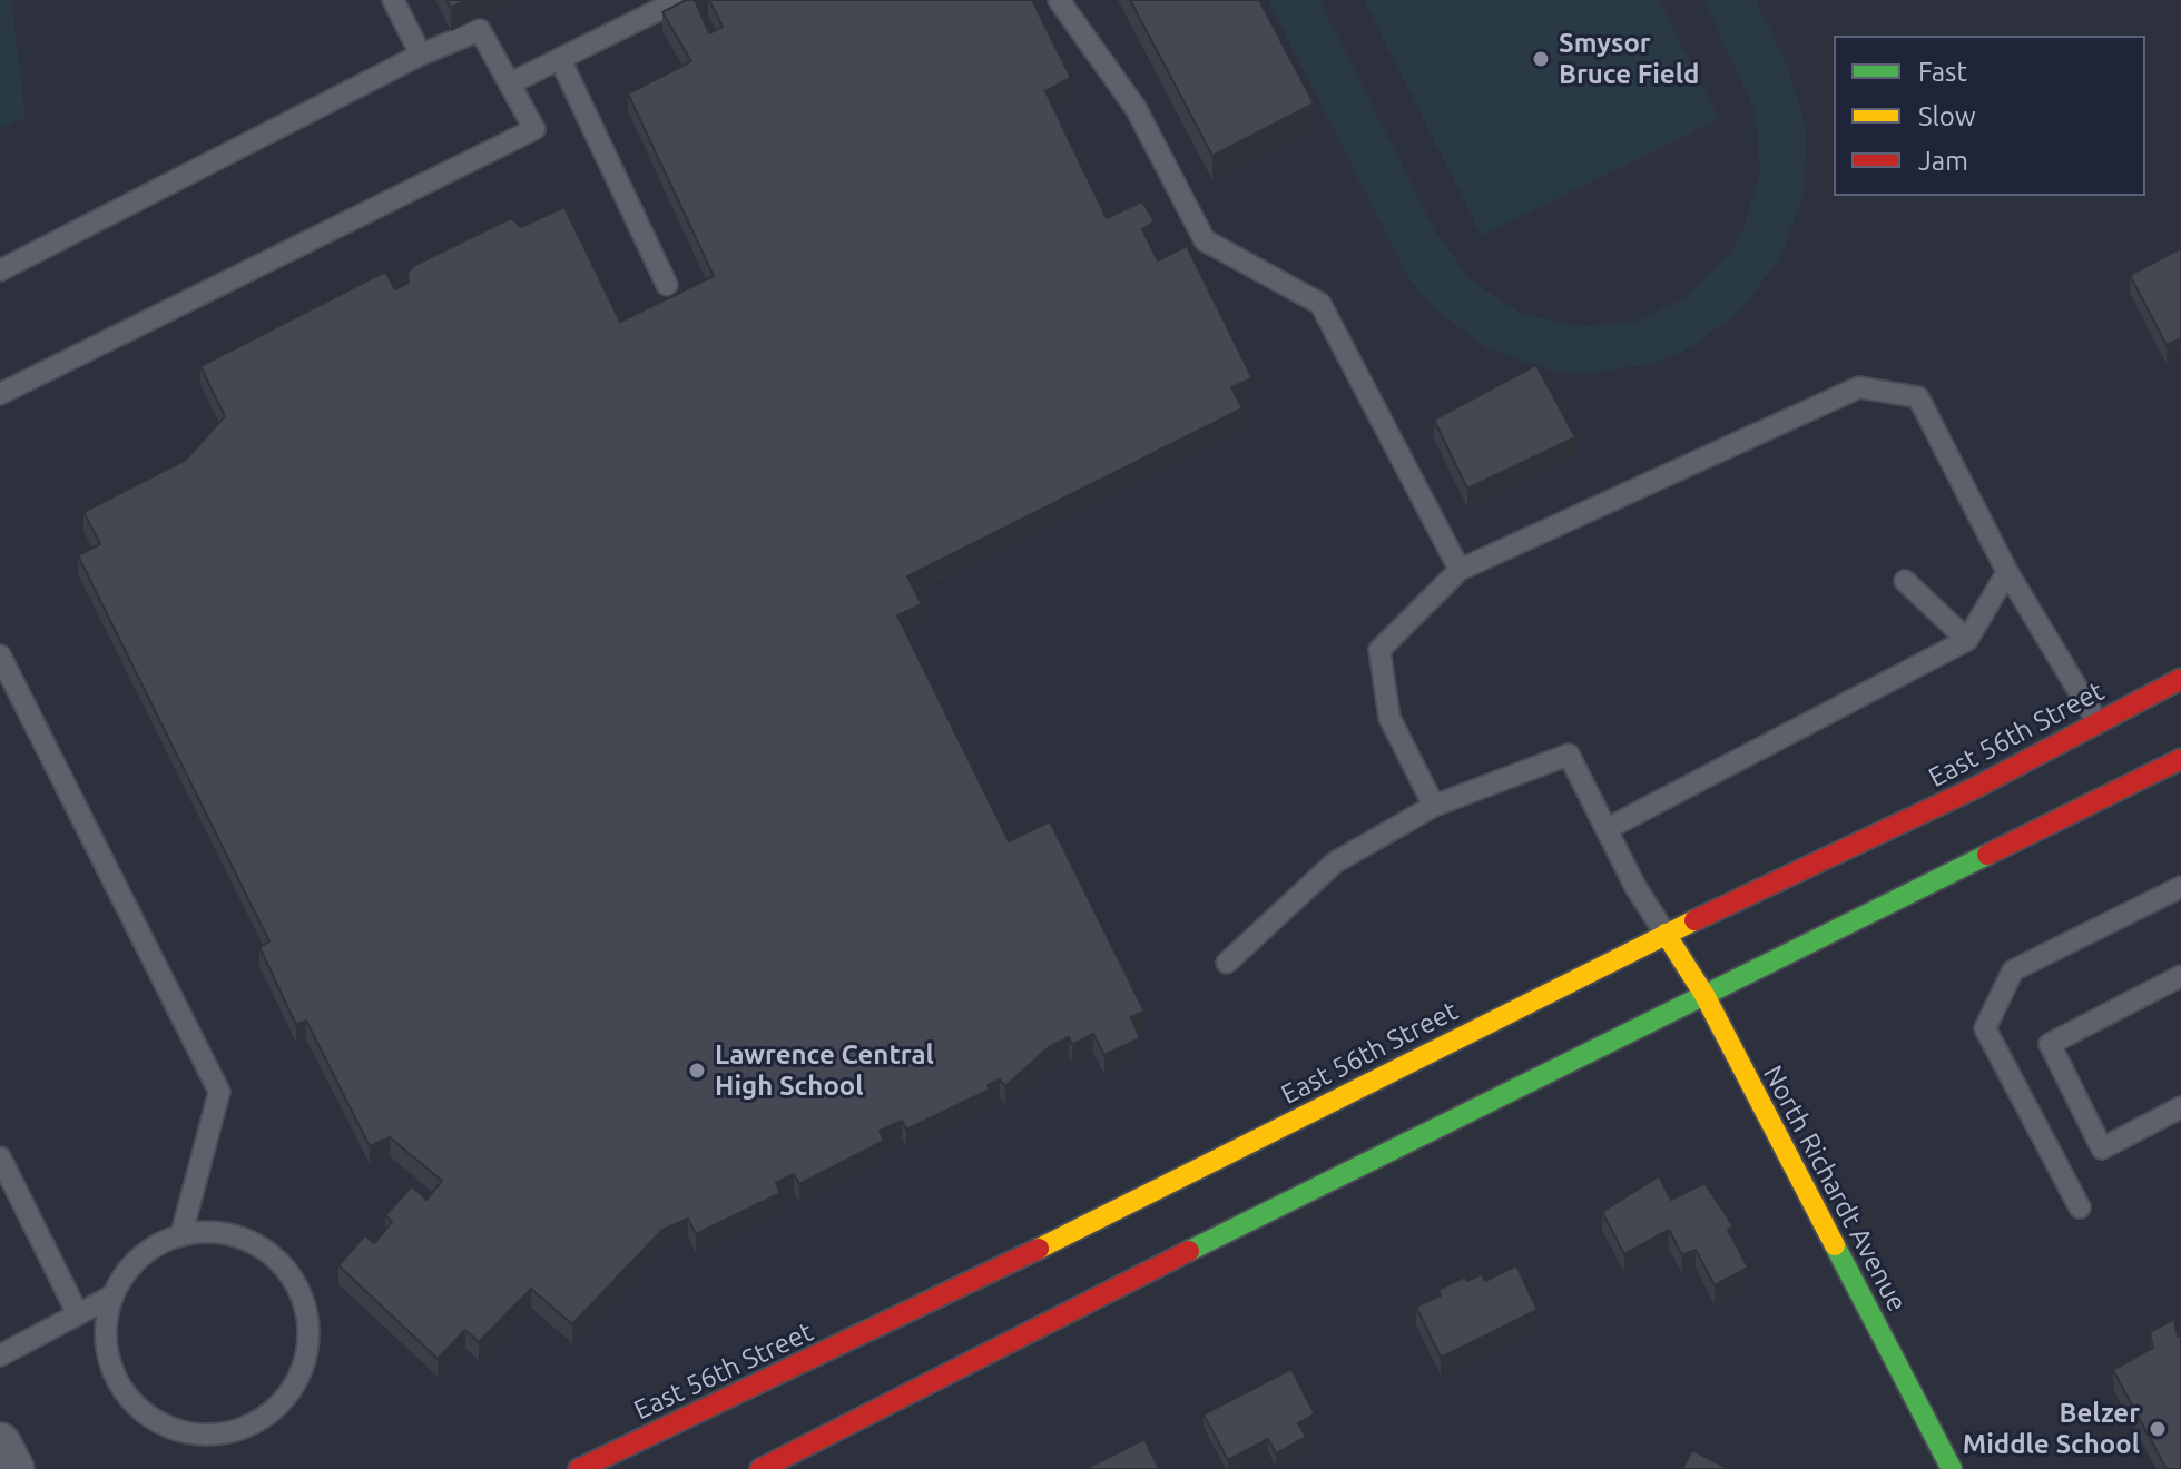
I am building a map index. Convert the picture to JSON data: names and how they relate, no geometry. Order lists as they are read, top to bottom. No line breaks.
{"streets":{"main road":["East 56th Street","North Richardt Avenue"]},"crossings":[["East 56th Street","North Richardt Avenue"]],"places":["Smysor Bruce Field","Lawrence Central High School","Belzer Middle School"],"legend":["Fast","Slow","Jam"]}
